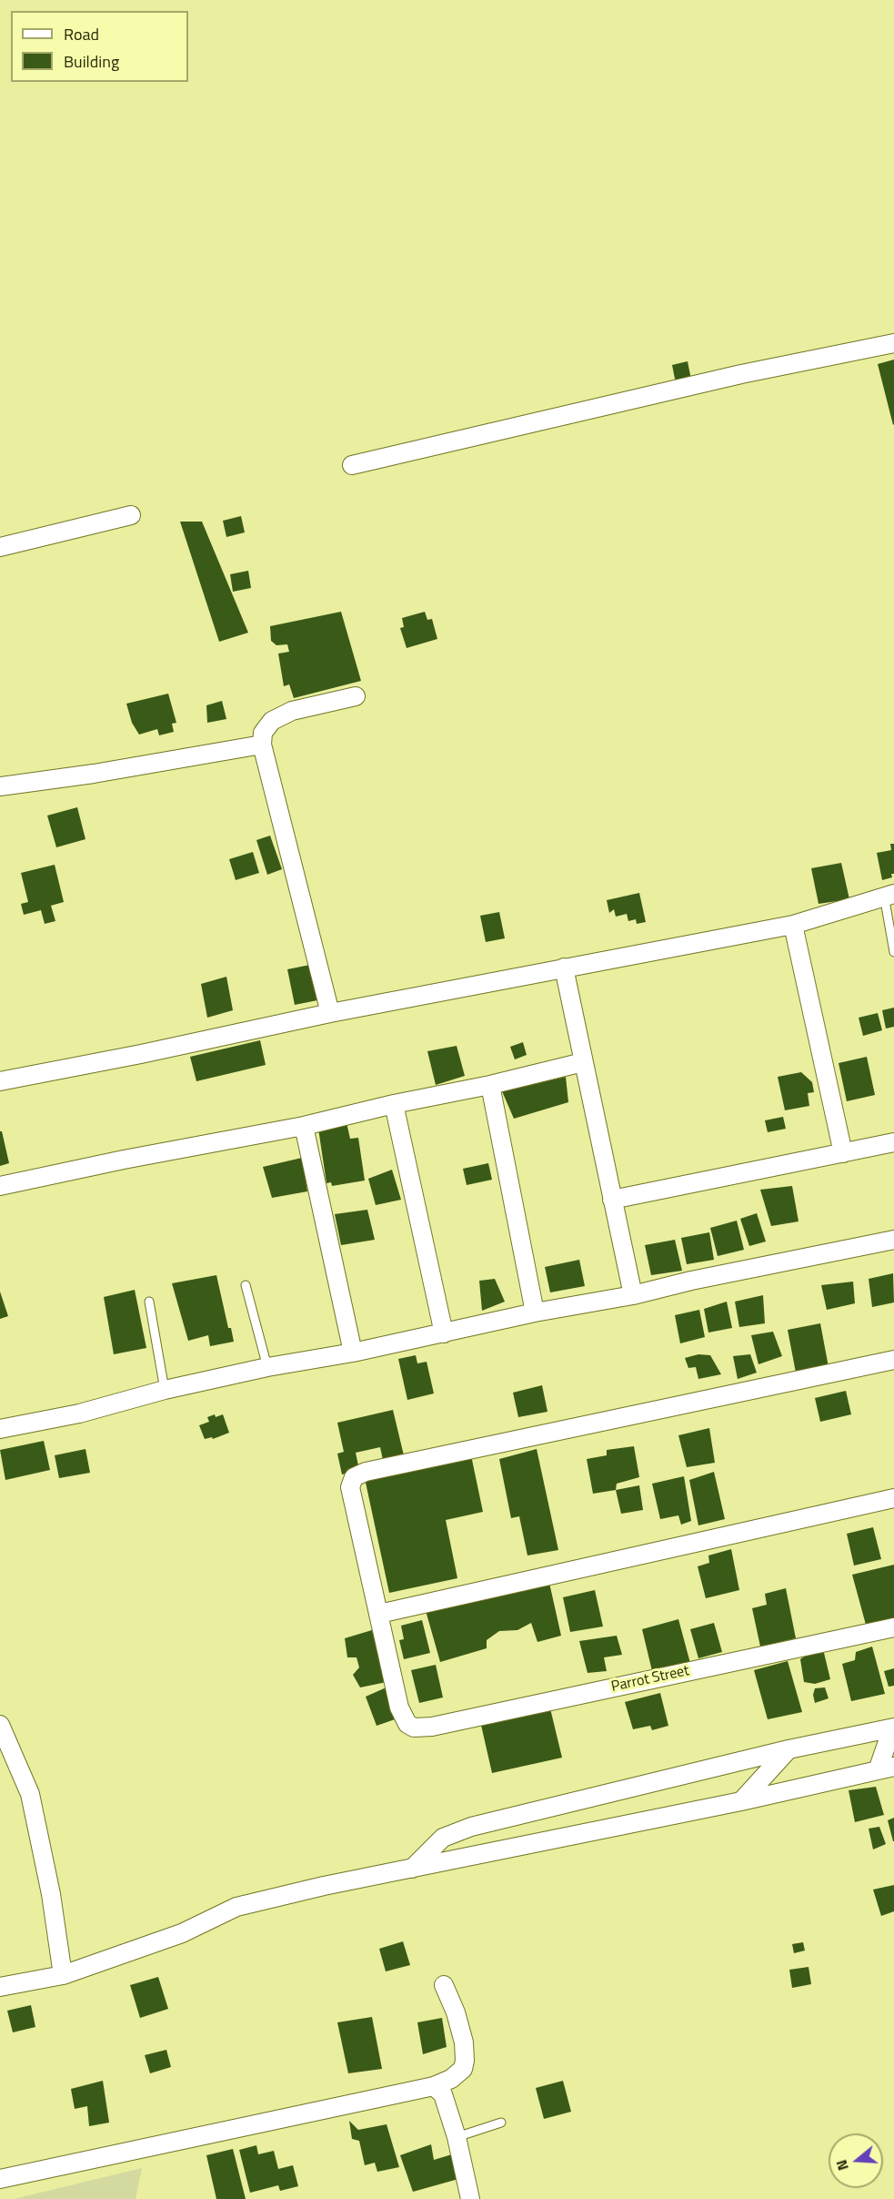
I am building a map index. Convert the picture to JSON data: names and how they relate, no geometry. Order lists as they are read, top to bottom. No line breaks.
{"streets":{"street":["Parrot Street"]},"legend":["Road","Building"],"north":"left"}
